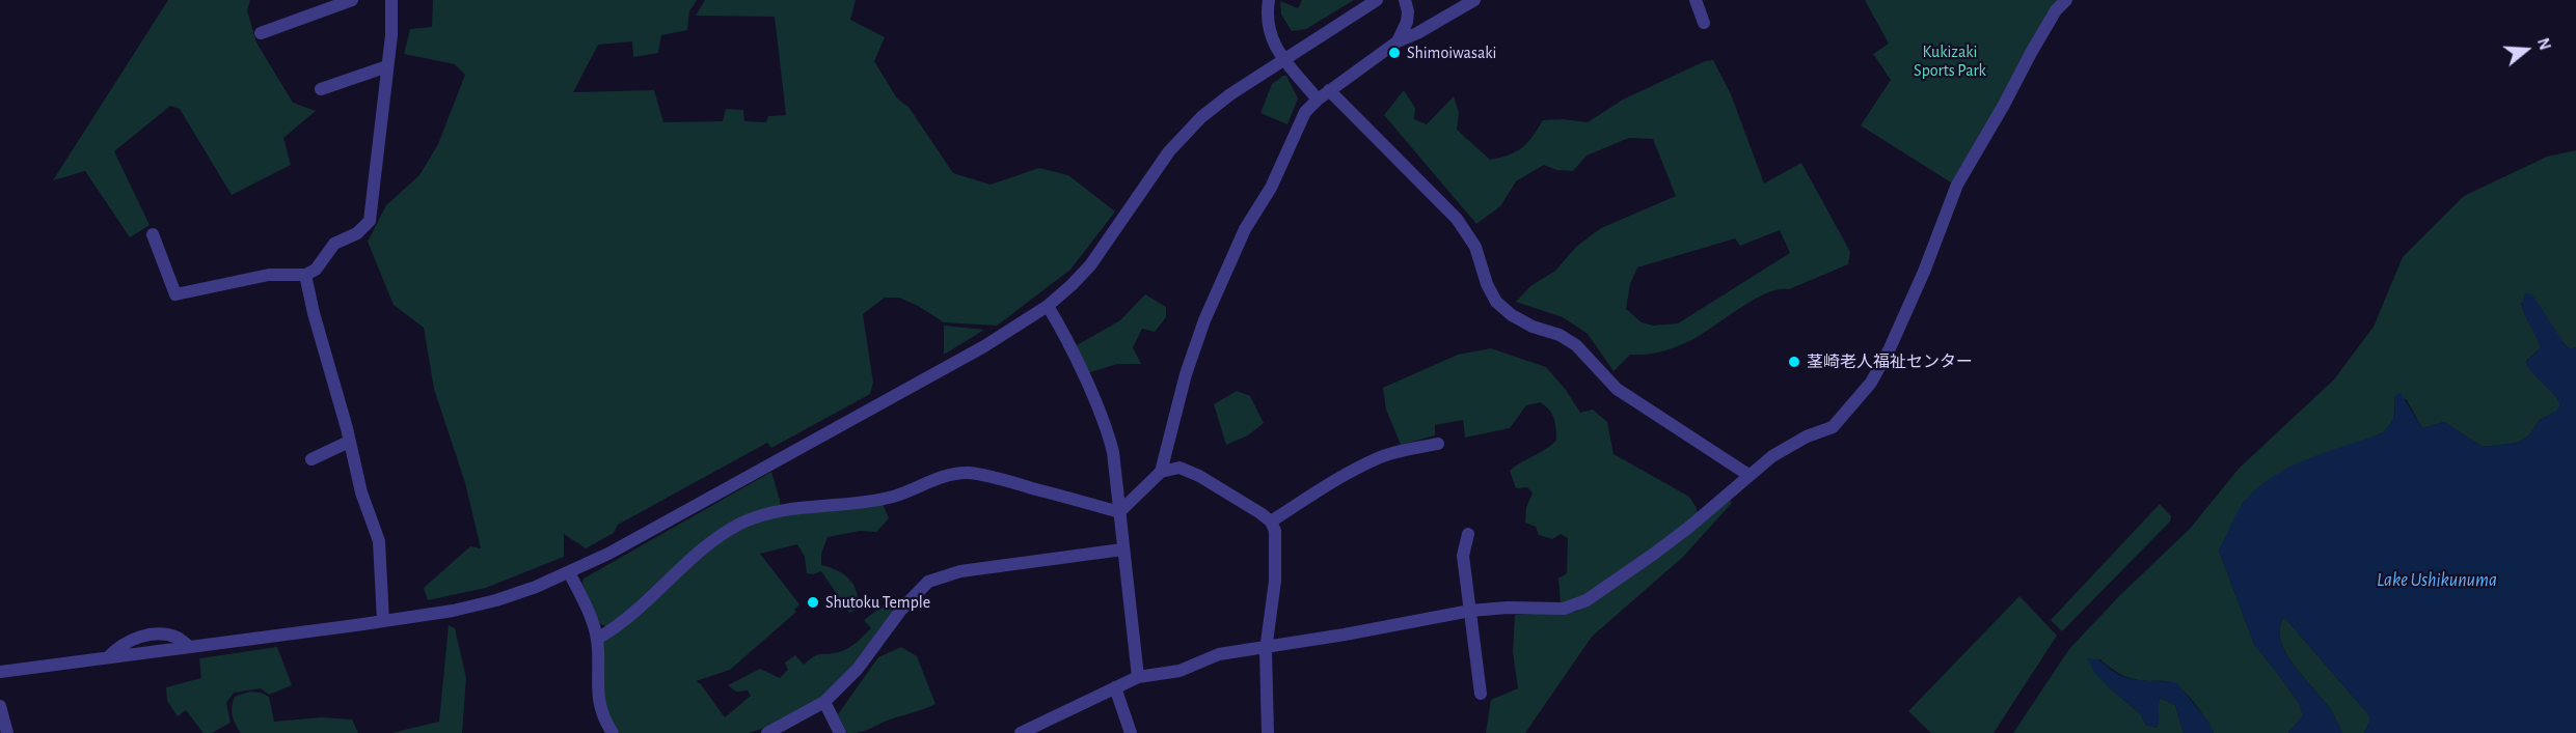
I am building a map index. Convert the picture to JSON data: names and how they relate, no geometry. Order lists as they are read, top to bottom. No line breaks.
{"water":["Lake Ushikunuma"],"parks":["Kukizaki Sports Park"],"places":["Shimoiwasaki","茎崎老人福祉センター","Shutoku Temple"],"north":"right"}
